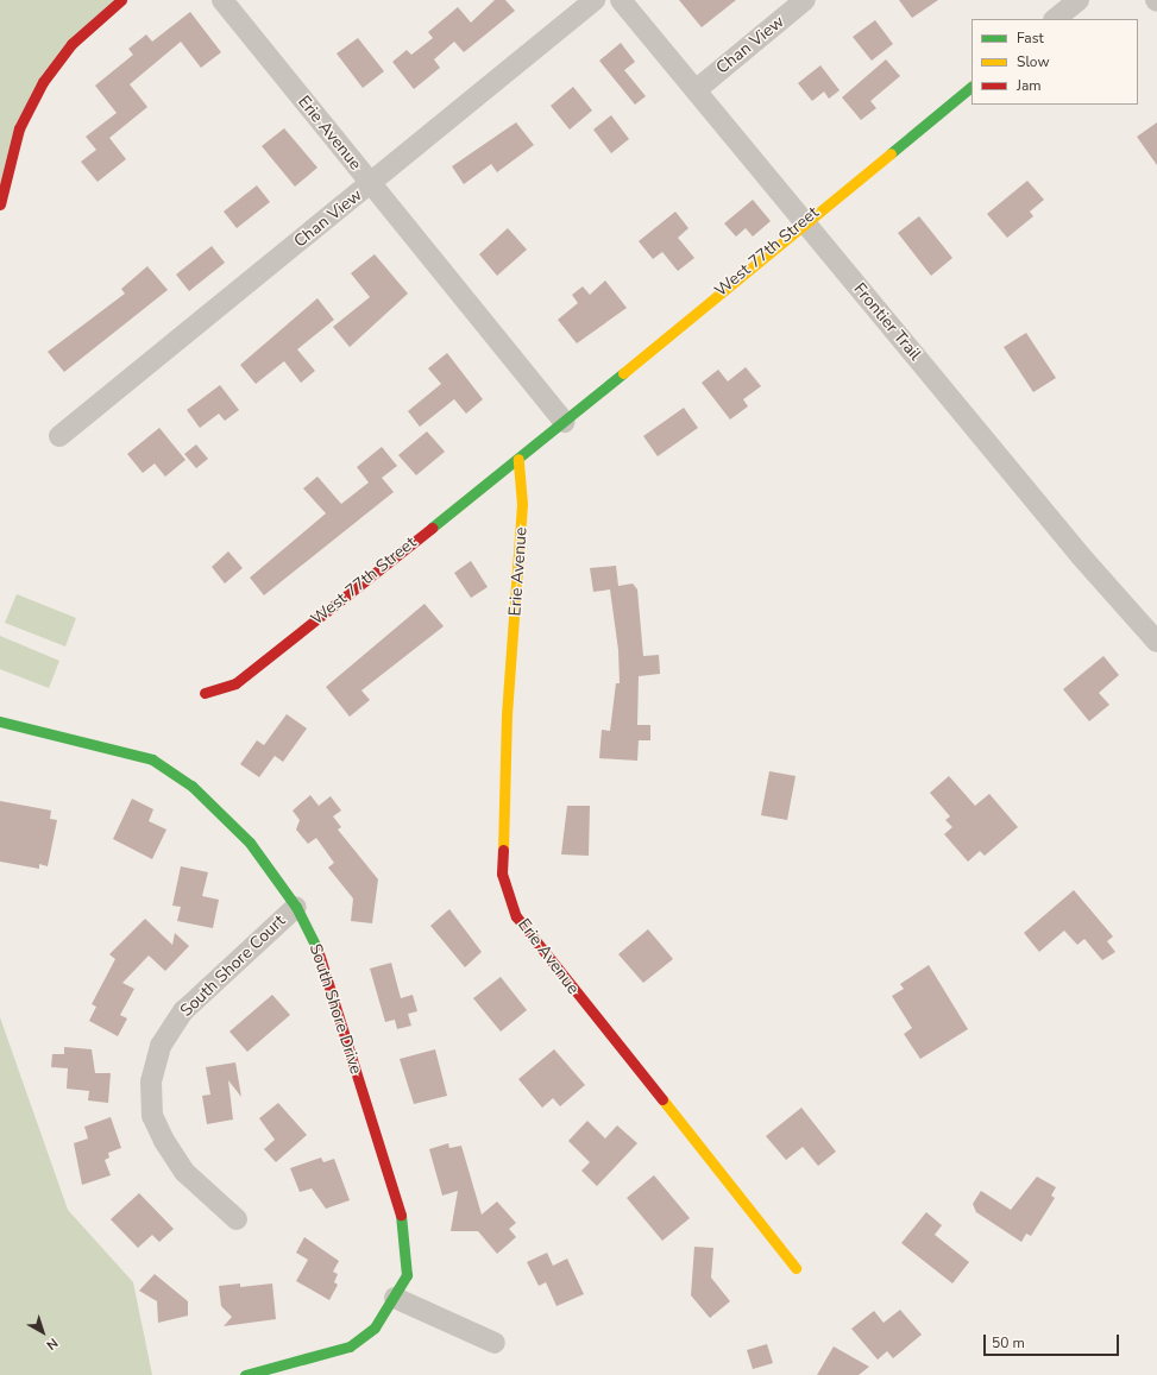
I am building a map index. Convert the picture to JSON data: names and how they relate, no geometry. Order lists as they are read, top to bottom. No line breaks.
{"streets":{"street":["Chan View","Erie Avenue","West 77th Street","Frontier Trail","South Shore Court","South Shore Drive"]},"crossings":[["Chan View","Erie Avenue"],["Chan View","Frontier Trail"],["Erie Avenue","West 77th Street"],["West 77th Street","Frontier Trail"],["South Shore Court","South Shore Drive"]],"legend":["Fast","Slow","Jam"],"scale_bar":"50 m","north":"bottom right"}
